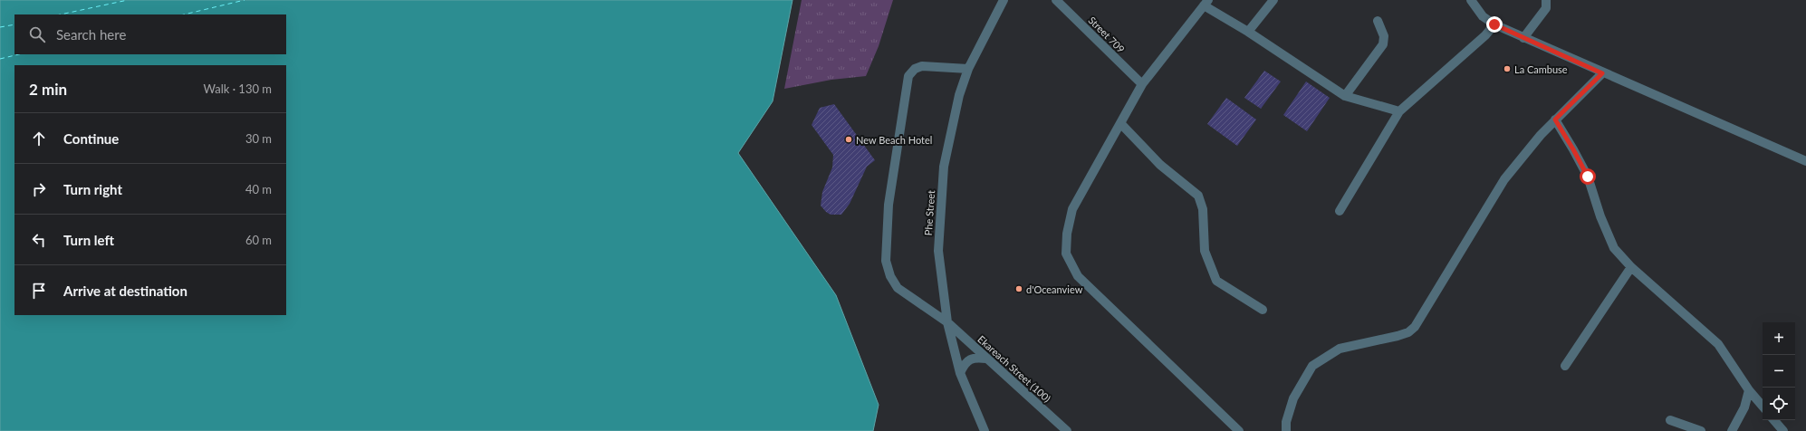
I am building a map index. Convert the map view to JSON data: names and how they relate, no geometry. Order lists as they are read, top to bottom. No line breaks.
{"streets":{"street":["Street 709","Phe Street","Ekareach Street (100)"]},"crossings":[["Phe Street","Ekareach Street (100)"]],"places":["La Cambuse","New Beach Hotel","d'Oceanview"],"page":{"search":"Search here","heading":["2 min","Walk · 130 m"],"list":[["Continue","30 m"],["Turn right","40 m"],["Turn left","60 m"],"Arrive at destination"],"map_buttons":["+","−"]}}
